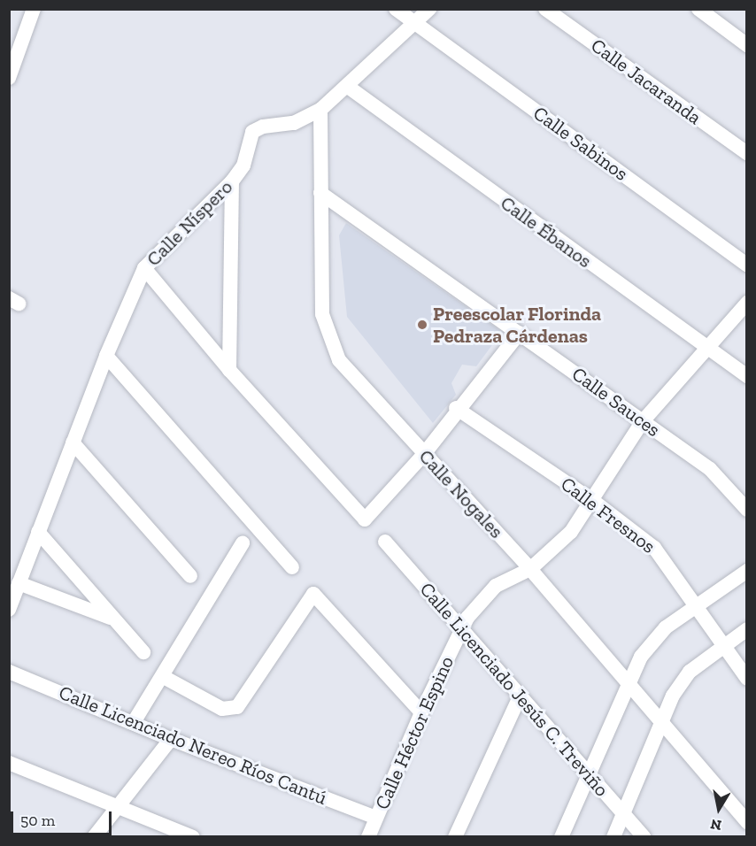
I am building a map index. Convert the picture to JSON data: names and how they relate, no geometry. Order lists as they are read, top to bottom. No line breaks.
{"streets":{"street":["Calle Jacaranda","Calle Sabinos","Calle Níspero","Calle Ébanos","Calle Sauces","Calle Nogales","Calle Fresnos","Calle Licenciado Jesús C. Treviño","Calle Héctor Espino","Calle Licenciado Nereo Ríos Cantú"]},"crossings":[["Calle Sabinos","Calle Níspero"],["Calle Níspero","Calle Ébanos"],["Calle Níspero","Calle Nogales"],["Calle Ébanos","Calle Héctor Espino"],["Calle Sauces","Calle Nogales"],["Calle Sauces","Calle Héctor Espino"],["Calle Nogales","Calle Héctor Espino"],["Calle Fresnos","Calle Héctor Espino"],["Calle Licenciado Jesús C. Treviño","Calle Héctor Espino"],["Calle Héctor Espino","Calle Licenciado Nereo Ríos Cantú"]],"places":["Preescolar Florinda Pedraza Cárdenas"],"scale_bar":"50 m","north":"bottom"}
